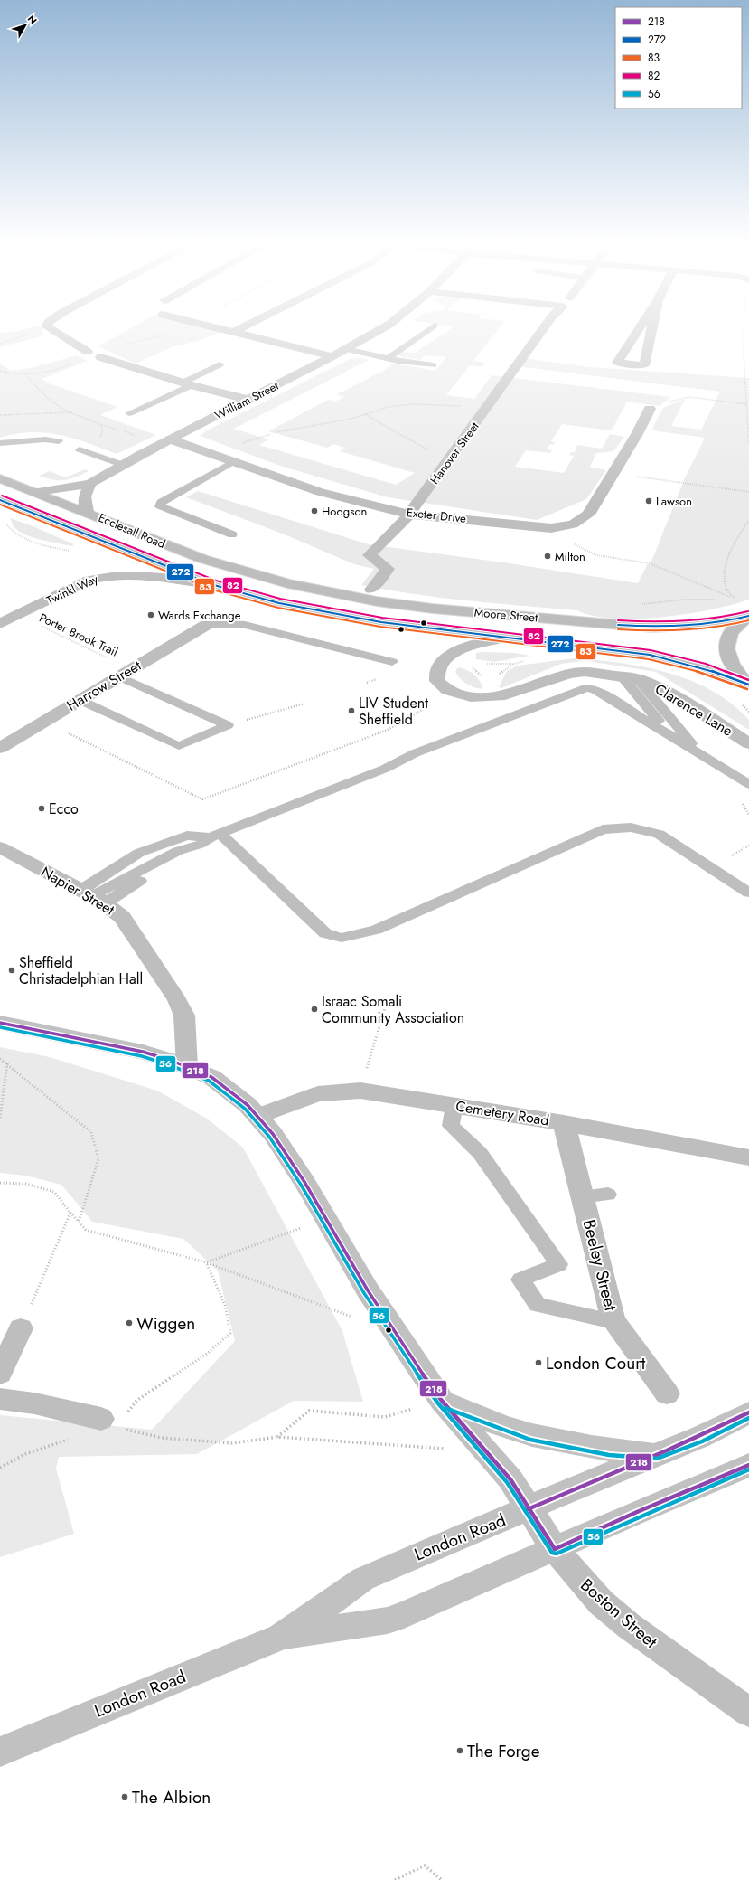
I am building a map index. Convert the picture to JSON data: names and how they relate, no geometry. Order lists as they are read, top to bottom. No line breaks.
{"streets":{"main road":["Ecclesall Road","Moore Street","London Road","Boston Street"],"street":["William Street","Hanover Street","Exeter Drive","Twinkl Way","Harrow Street","Clarence Lane","Napier Street","Cemetery Road","Beeley Street"],"path":["Porter Brook Trail"]},"crossings":[["William Street","Exeter Drive"],["William Street","Ecclesall Road"],["Hanover Street","Exeter Drive"],["Ecclesall Road","Twinkl Way"],["Ecclesall Road","Moore Street"],["Moore Street","Clarence Lane"],["Porter Brook Trail","Harrow Street"],["Napier Street","Boston Street"],["Cemetery Road","Beeley Street"],["Cemetery Road","Boston Street"],["London Road","Boston Street"]],"places":["Lawson","Hodgson","Milton","Wards Exchange","LIV Student Sheffield","Ecco","Sheffield Christadelphian Hall","Israac Somali Community Association","Wiggen","London Court","The Forge","The Albion"],"lines":["transit line 82","transit line 272","transit line 83","transit line 218","transit line 56"],"legend":["218","272","83","82","56"],"north":"top right"}
